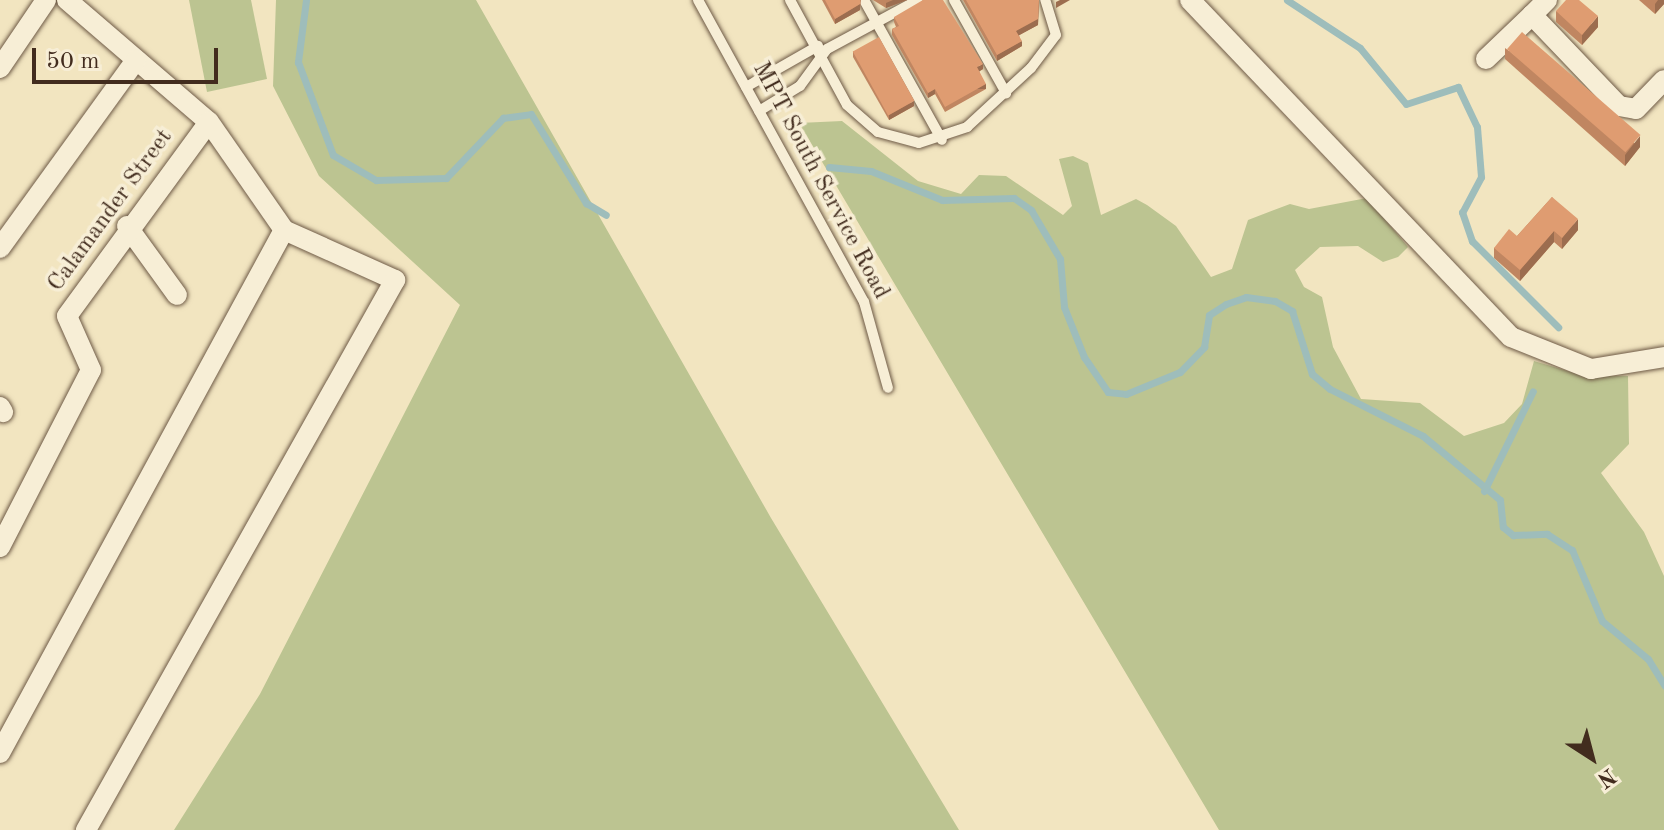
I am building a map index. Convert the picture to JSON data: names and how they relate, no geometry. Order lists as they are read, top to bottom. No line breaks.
{"streets":{"street":["Calamander Street"],"lane":["MPT South Service Road"]},"scale_bar":"50 m","north":"bottom right"}
